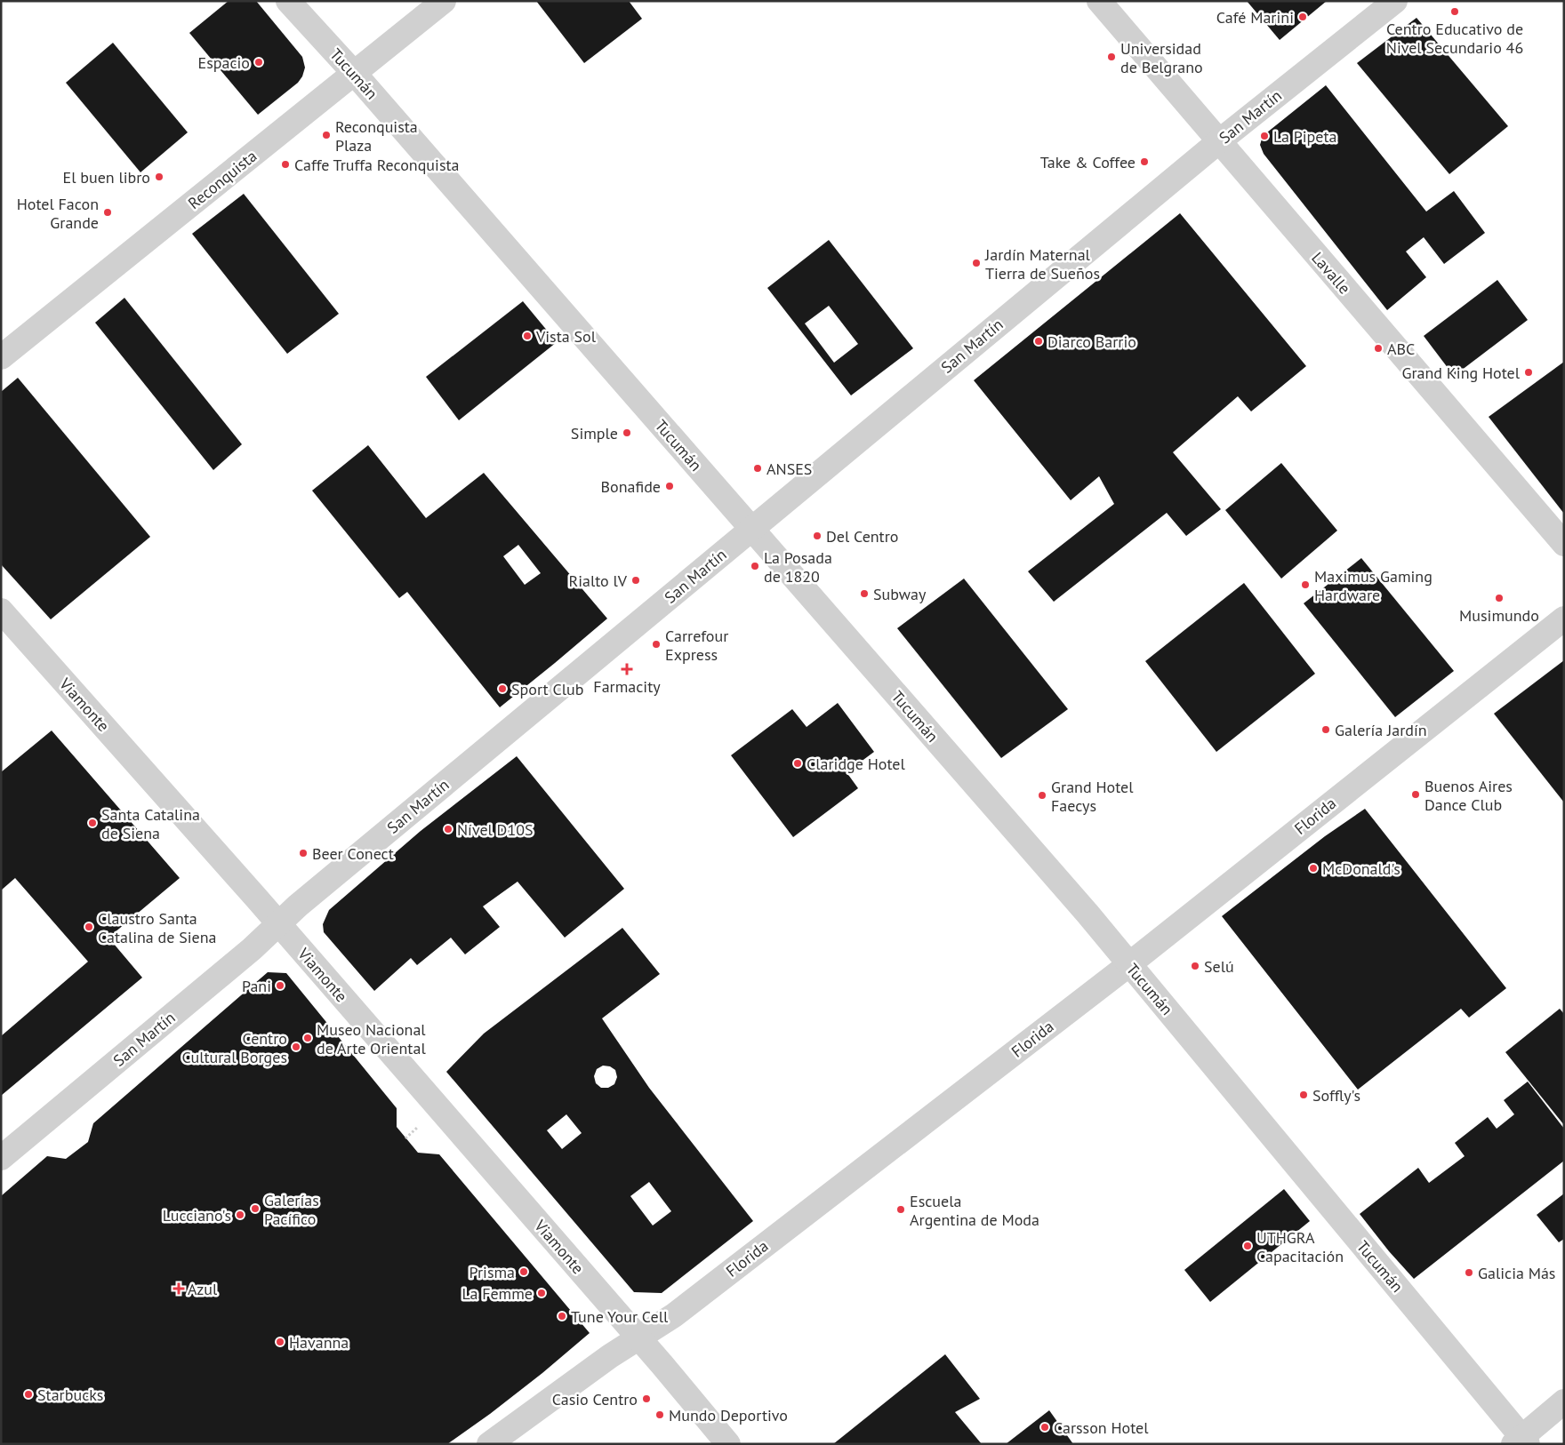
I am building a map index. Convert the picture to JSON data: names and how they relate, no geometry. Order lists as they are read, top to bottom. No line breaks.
{"streets":{"street":["Tucumán","San Martín","Reconquista","Lavalle","Viamonte","Florida"]},"crossings":[["Tucumán","San Martín"],["Tucumán","Reconquista"],["Tucumán","Florida"],["San Martín","Lavalle"],["San Martín","Viamonte"],["Viamonte","Florida"]],"places":{"other":["Centro Educativo de Nivel Secundario 46","Café Marini","Universidad de Belgrano","Espacio","Reconquista Plaza","La Pipeta","Take & Coffee","Caffe Truffa Reconquista","El buen libro","Hotel Facon Grande","Jardín Maternal Tierra de Sueños","Vista Sol","Diarco Barrio","ABC","Grand King Hotel","Simple","ANSES","Bonafide","Del Centro","La Posada de 1820","Rialto lV","Maximus Gaming Hardware","Subway","Musimundo","Carrefour Express","Sport Club","Galería Jardín","Claridge Hotel","Buenos Aires Dance Club","Grand Hotel Faecys","Santa Catalina de Siena","Nível D10S","Beer Conect","McDonald's","Claustro Santa Catalina de Siena","Selú","Pani","Museo Nacional de Arte Oriental","Centro Cultural Borges","Soffly's","Galerías Pacífico","Escuela Argentina de Moda","Lucciano's","UTHGRA Capacitación","Prisma","Galicia Más","La Femme","Tune Your Cell","Havanna","Starbucks","Casio Centro","Mundo Deportivo","Carsson Hotel"],"health":["Farmacity","Azul"]}}
